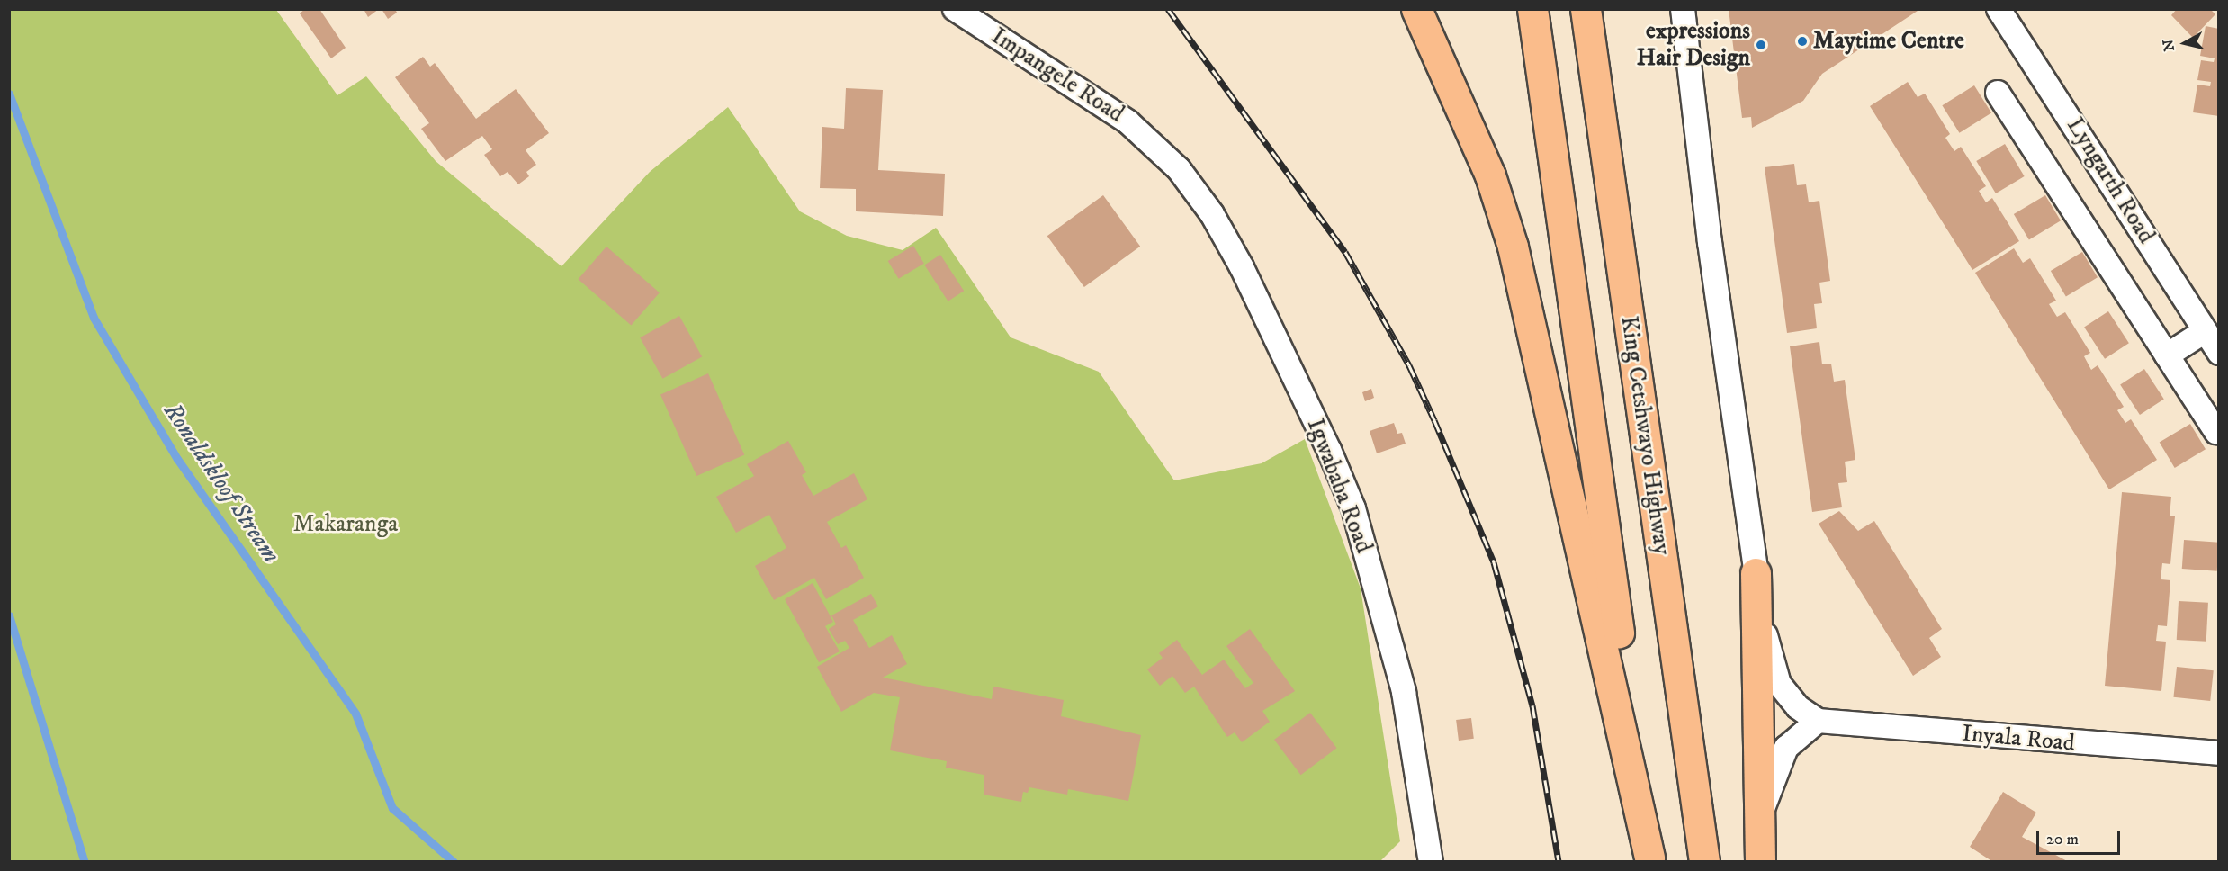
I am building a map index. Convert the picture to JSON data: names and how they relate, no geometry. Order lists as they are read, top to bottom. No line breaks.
{"streets":{"highway":["King Cetshwayo Highway"],"street":["Impangele Road","Lyngarth Road","Igwababa Road","Inyala Road"]},"crossings":[["Impangele Road","Igwababa Road"]],"water":["Ronaldskloof Stream"],"parks":["Makaranga"],"places":["Maytime Centre","expressions Hair Design"],"scale_bar":"20 m","north":"left"}
